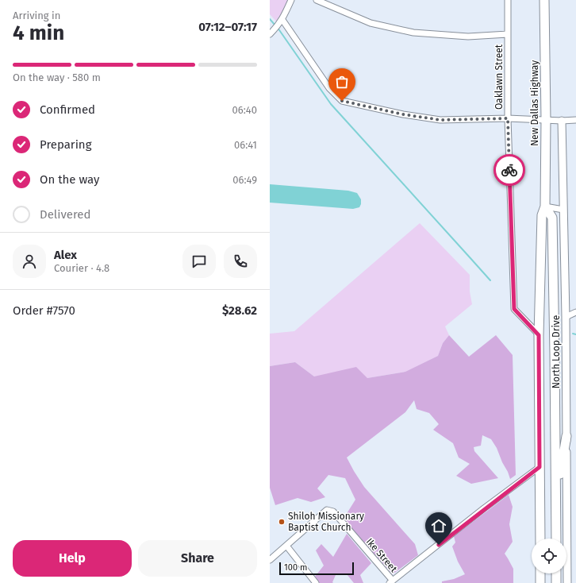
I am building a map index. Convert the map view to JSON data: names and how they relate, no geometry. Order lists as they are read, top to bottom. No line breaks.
{"streets":{"main road":["New Dallas Highway","North Loop Drive"],"street":["Oaklawn Street","Ike Street"]},"crossings":[["Oaklawn Street","North Loop Drive"],["New Dallas Highway","North Loop Drive"]],"places":["Shiloh Missionary Baptist Church"],"scale_bar":"100 m","page":{"heading":["4 min","Arriving in","07:12–07:17"],"panel":["Alex","Courier · 4.8","Order #7570","$28.62"],"bar":"On the way · 580 m","list":[["Confirmed","06:40"],["Preparing","06:41"],["On the way","06:49"],"Delivered"],"buttons":["Help","Share"],"scale":"100 m"}}
